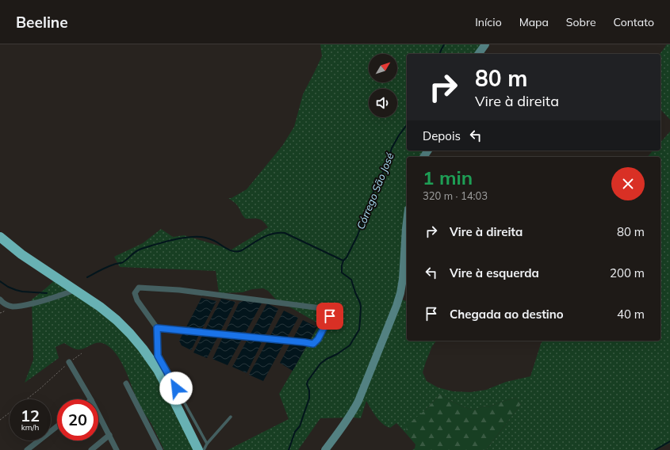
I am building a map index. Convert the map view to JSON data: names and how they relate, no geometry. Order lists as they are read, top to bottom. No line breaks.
{"water":["Córrego São José"],"north":"top right","page":{"header":"Beeline","nav":["Início","Mapa","Sobre","Contato"],"turn":["80 m","Vire à direita"],"then":"Depois","heading":["1 min","320 m · 14:03"],"list":[{"name":"Vire à direita","value":"80 m"},{"name":"Vire à esquerda","value":"200 m"},{"name":"Chegada ao destino","value":"40 m"}],"speed":"12 km/h","limit":"20"}}
